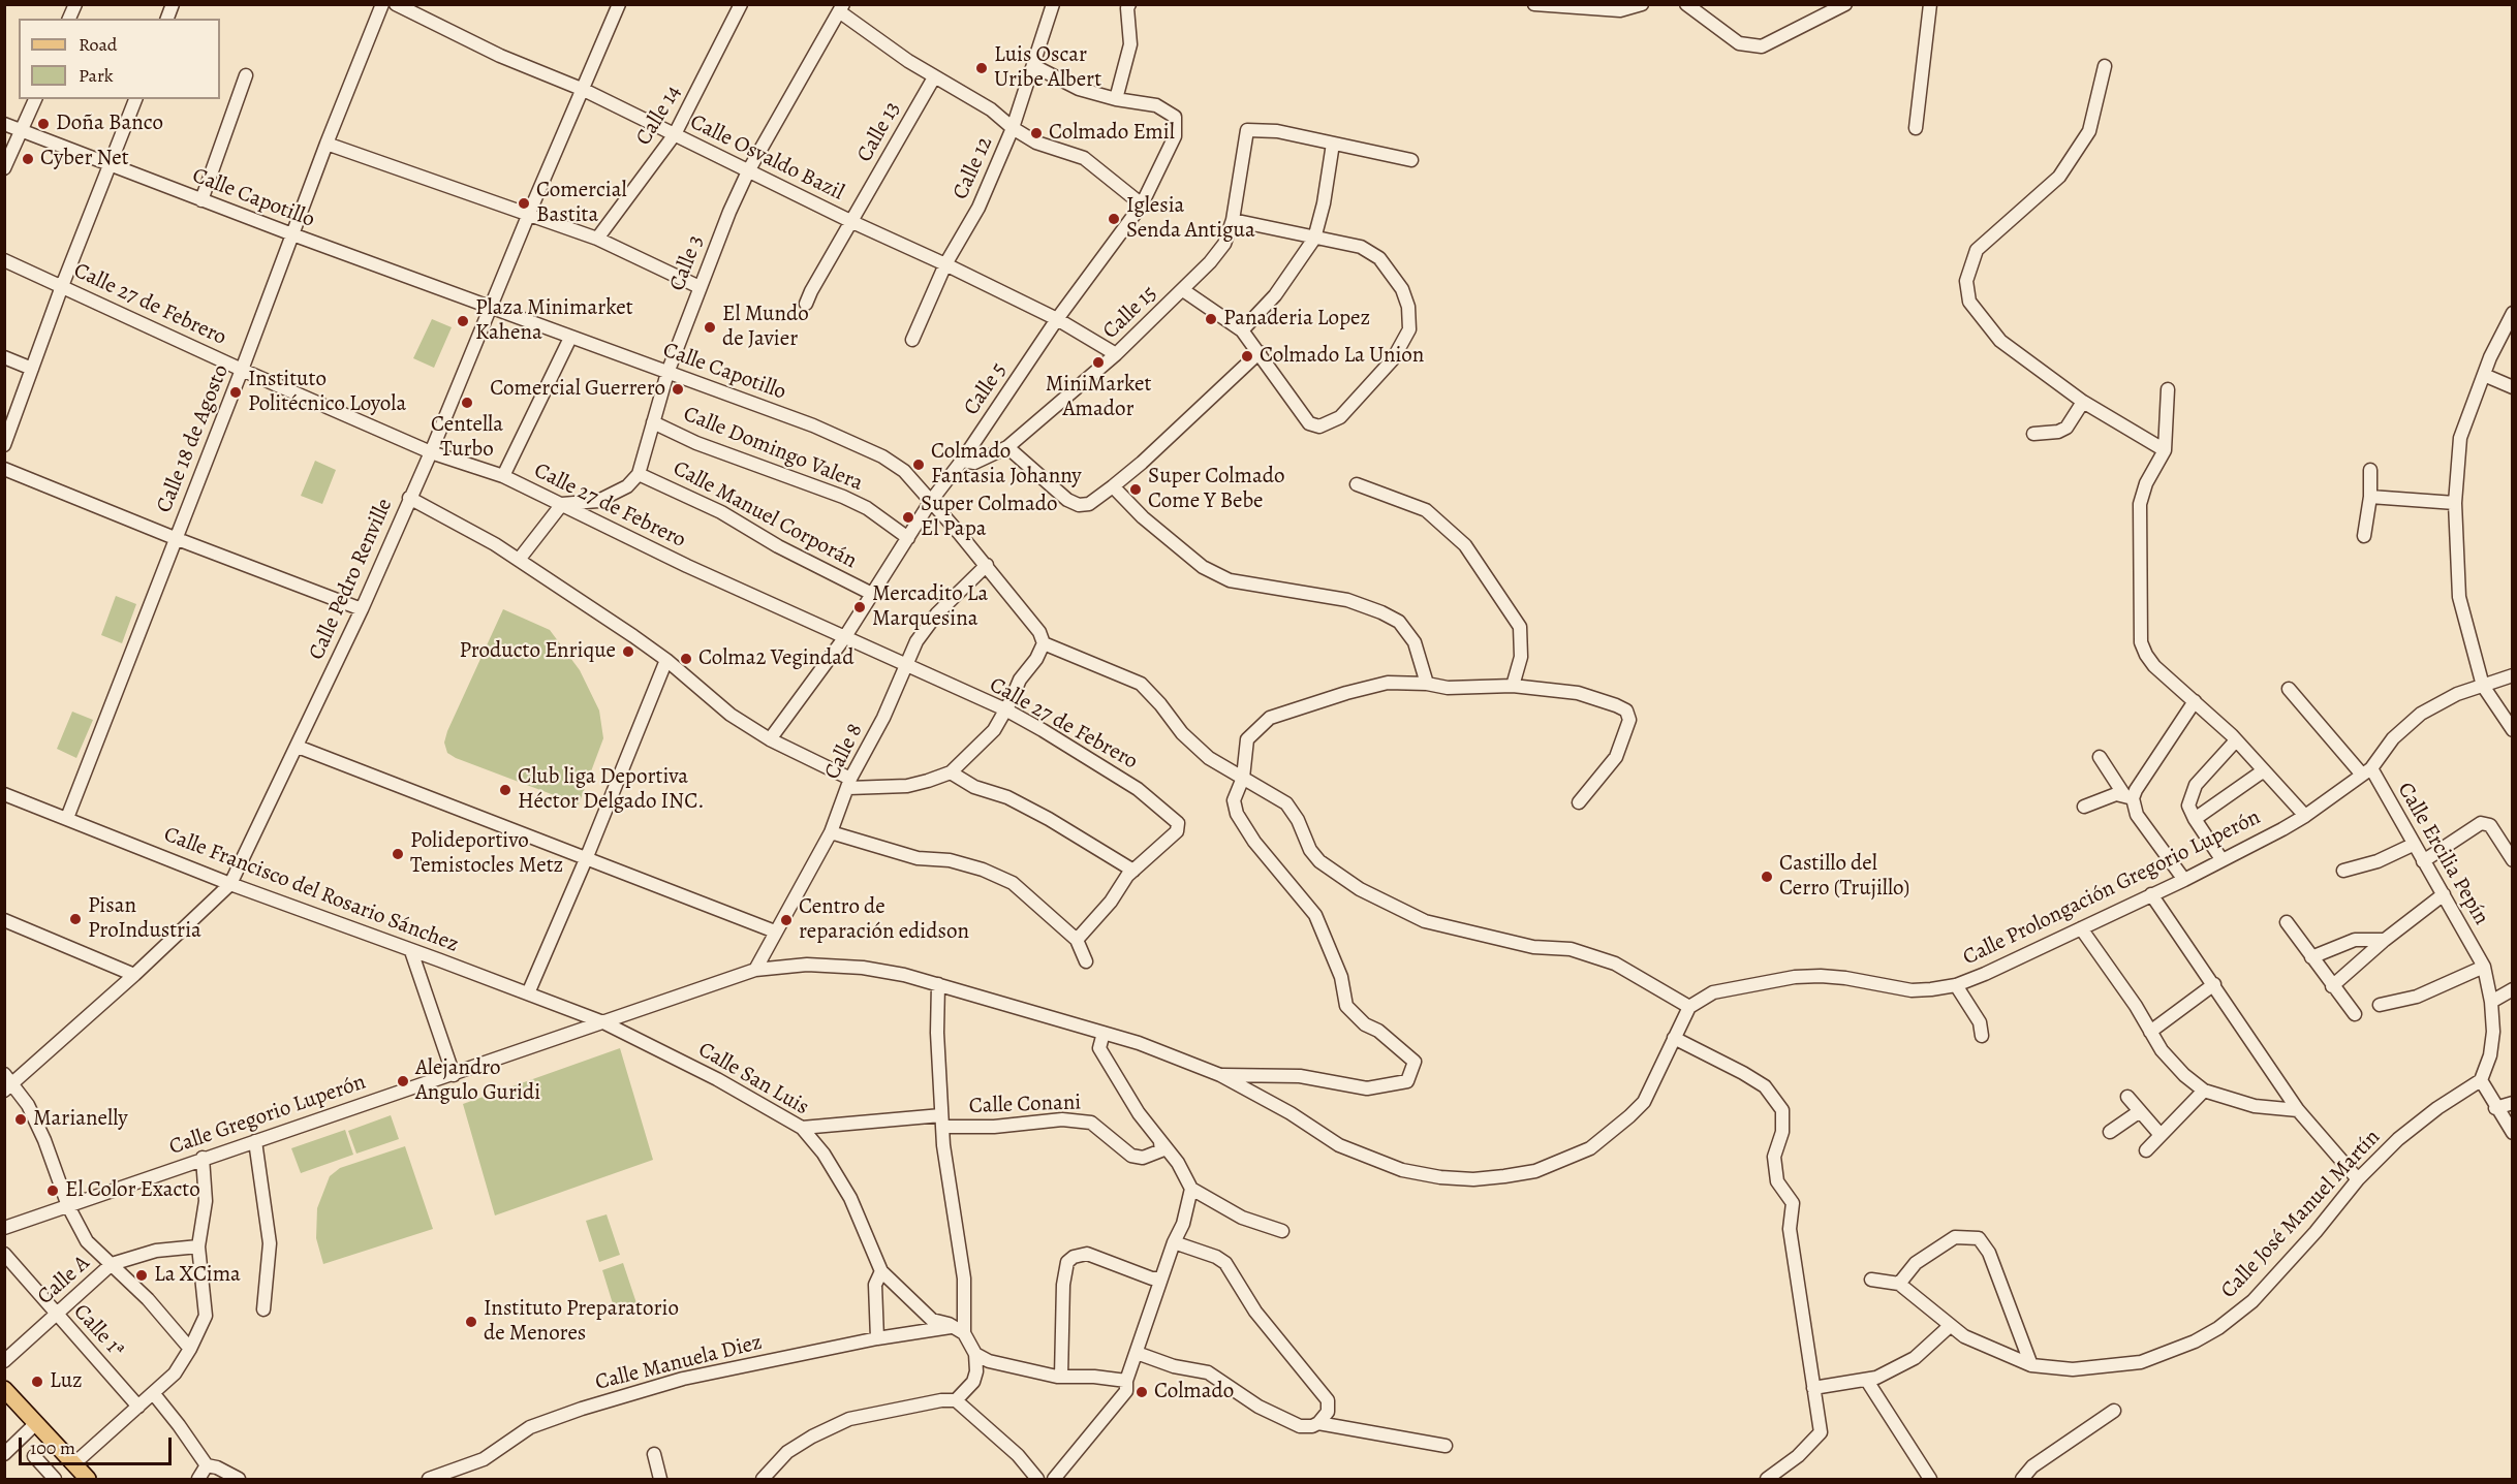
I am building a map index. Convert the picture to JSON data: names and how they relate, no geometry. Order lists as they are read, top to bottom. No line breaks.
{"streets":{"street":["Calle 14","Calle 13","Calle Osvaldo Bazil","Calle 12","Calle Capotillo","Calle 3","Calle 27 de Febrero","Calle 15","Calle 5","Calle 18 de Agosto","Calle Domingo Valera","Calle Manuel Corporán","Calle Pedro Renville","Calle 8","Calle Ercilia Pepín","Calle Prolongación Gregorio Luperón","Calle Francisco del Rosario Sánchez","Calle San Luis","Calle Conani","Calle Gregorio Luperón","Calle José Manuel Martín","Calle A","Calle 1ª","Calle Manuela Diez"]},"crossings":[["Calle 14","Calle Osvaldo Bazil"],["Calle 13","Calle Osvaldo Bazil"],["Calle Osvaldo Bazil","Calle 12"],["Calle Osvaldo Bazil","Calle 3"],["Calle Osvaldo Bazil","Calle 15"],["Calle Osvaldo Bazil","Calle 5"],["Calle Osvaldo Bazil","Calle Pedro Renville"],["Calle Capotillo","Calle 3"],["Calle Capotillo","Calle 5"],["Calle Capotillo","Calle 18 de Agosto"],["Calle Capotillo","Calle Pedro Renville"],["Calle Capotillo","Calle 8"],["Calle 3","Calle Domingo Valera"],["Calle 3","Calle Manuel Corporán"],["Calle 27 de Febrero","Calle 5"],["Calle 27 de Febrero","Calle 18 de Agosto"],["Calle 27 de Febrero","Calle Pedro Renville"],["Calle 27 de Febrero","Calle 8"],["Calle 15","Calle 5"],["Calle 5","Calle Domingo Valera"],["Calle 5","Calle Manuel Corporán"],["Calle 18 de Agosto","Calle Francisco del Rosario Sánchez"],["Calle Pedro Renville","Calle Francisco del Rosario Sánchez"],["Calle 8","Calle Gregorio Luperón"],["Calle Ercilia Pepín","Calle Prolongación Gregorio Luperón"],["Calle Ercilia Pepín","Calle José Manuel Martín"],["Calle Francisco del Rosario Sánchez","Calle San Luis"],["Calle Francisco del Rosario Sánchez","Calle Gregorio Luperón"],["Calle San Luis","Calle Conani"],["Calle San Luis","Calle Gregorio Luperón"],["Calle A","Calle 1ª"]],"places":["Luis Oscar Uribe Albert","Doña Banco","Colmado Emil","Cyber Net","Comercial Bastita","Iglesia Senda Antigua","Panaderia Lopez","Plaza Minimarket Kahena","El Mundo de Javier","Colmado La Union","MiniMarket Amador","Comercial Guerrero","Instituto Politécnico Loyola","Centella Turbo","Colmado Fantasia Johanny","Super Colmado Come Y Bebe","Super Colmado El Papa","Mercadito La Marquesina","Producto Enrique","Colma2 Vegindad","Club liga Deportiva Héctor Delgado INC.","Polideportivo Temistocles Metz","Castillo del Cerro (Trujillo)","Pisan ProIndustria","Centro de reparación edidson","Alejandro Angulo Guridi","Marianelly","El Color Exacto","La XCima","Instituto Preparatorio de Menores","Luz","Colmado"],"legend":["Road","Park"],"scale_bar":"100 m"}
